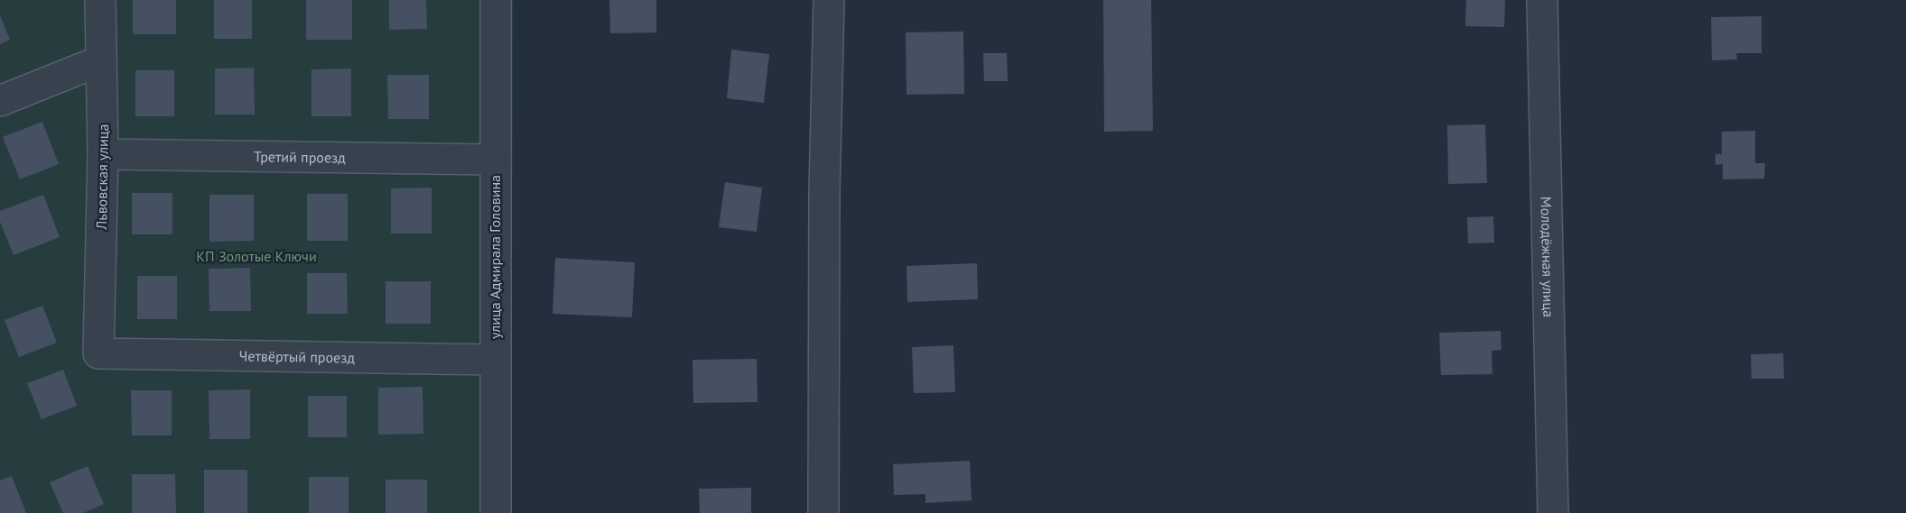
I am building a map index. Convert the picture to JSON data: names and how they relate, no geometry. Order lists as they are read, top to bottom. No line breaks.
{"streets":{"street":["Третий проезд","Львовская улица","Молодёжная улица","улица Адмирала Головина","Четвёртый проезд"]},"crossings":[["Третий проезд","Львовская улица"],["Третий проезд","улица Адмирала Головина"],["Львовская улица","Четвёртый проезд"],["улица Адмирала Головина","Четвёртый проезд"]],"parks":["КП Золотые Ключи"]}
